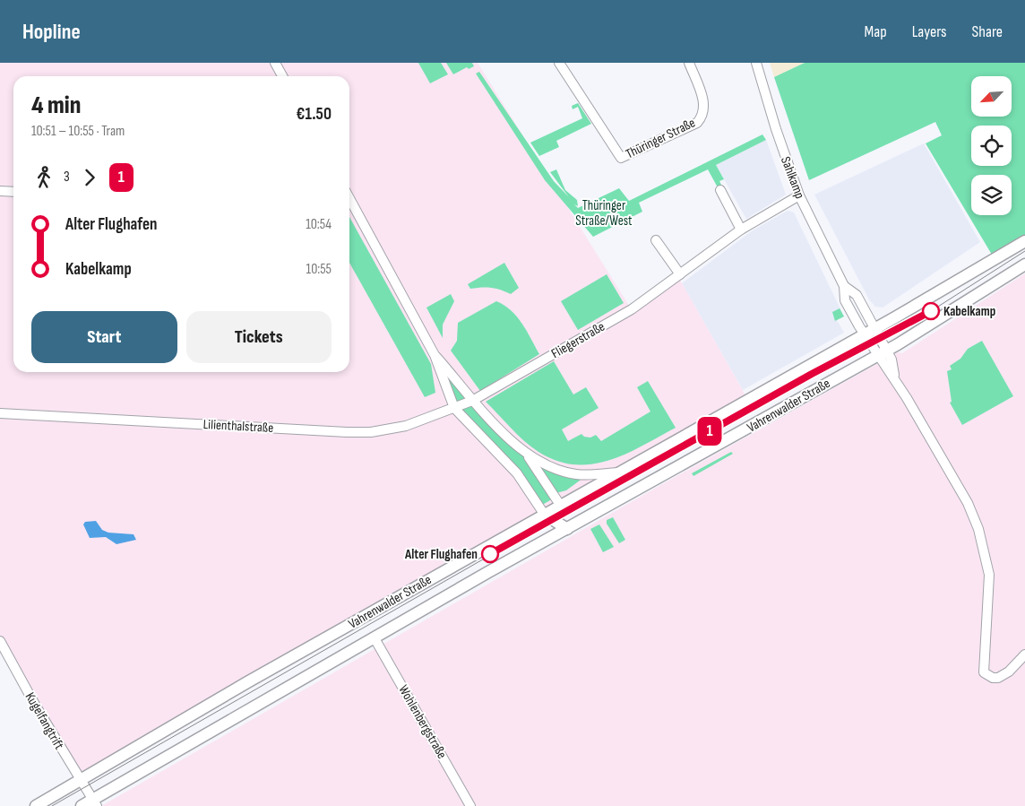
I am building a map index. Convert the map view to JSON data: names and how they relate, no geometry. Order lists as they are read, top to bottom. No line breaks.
{"streets":{"main road":["Vahrenwalder Straße"],"street":["Thüringer Straße","Sahlkamp","Fliegerstraße","Lilienthalstraße","Kugelfangtrift","Wohlenbergstraße"]},"crossings":[["Sahlkamp","Fliegerstraße"],["Sahlkamp","Vahrenwalder Straße"],["Fliegerstraße","Lilienthalstraße"],["Vahrenwalder Straße","Kugelfangtrift"],["Vahrenwalder Straße","Wohlenbergstraße"]],"parks":["Thüringer Straße/West"],"places":["Kabelkamp","Alter Flughafen"],"lines":["tram line 1"],"north":"bottom left","page":{"header":"Hopline","nav":["Map","Layers","Share"],"on_map":"1","heading":["4 min","10:51 – 10:55 · Tram","€1.50"],"legs":["3","1"],"list":[{"name":"Alter Flughafen","value":"10:54"},{"name":"Kabelkamp","value":"10:55"}],"buttons":["Start","Tickets"]}}
